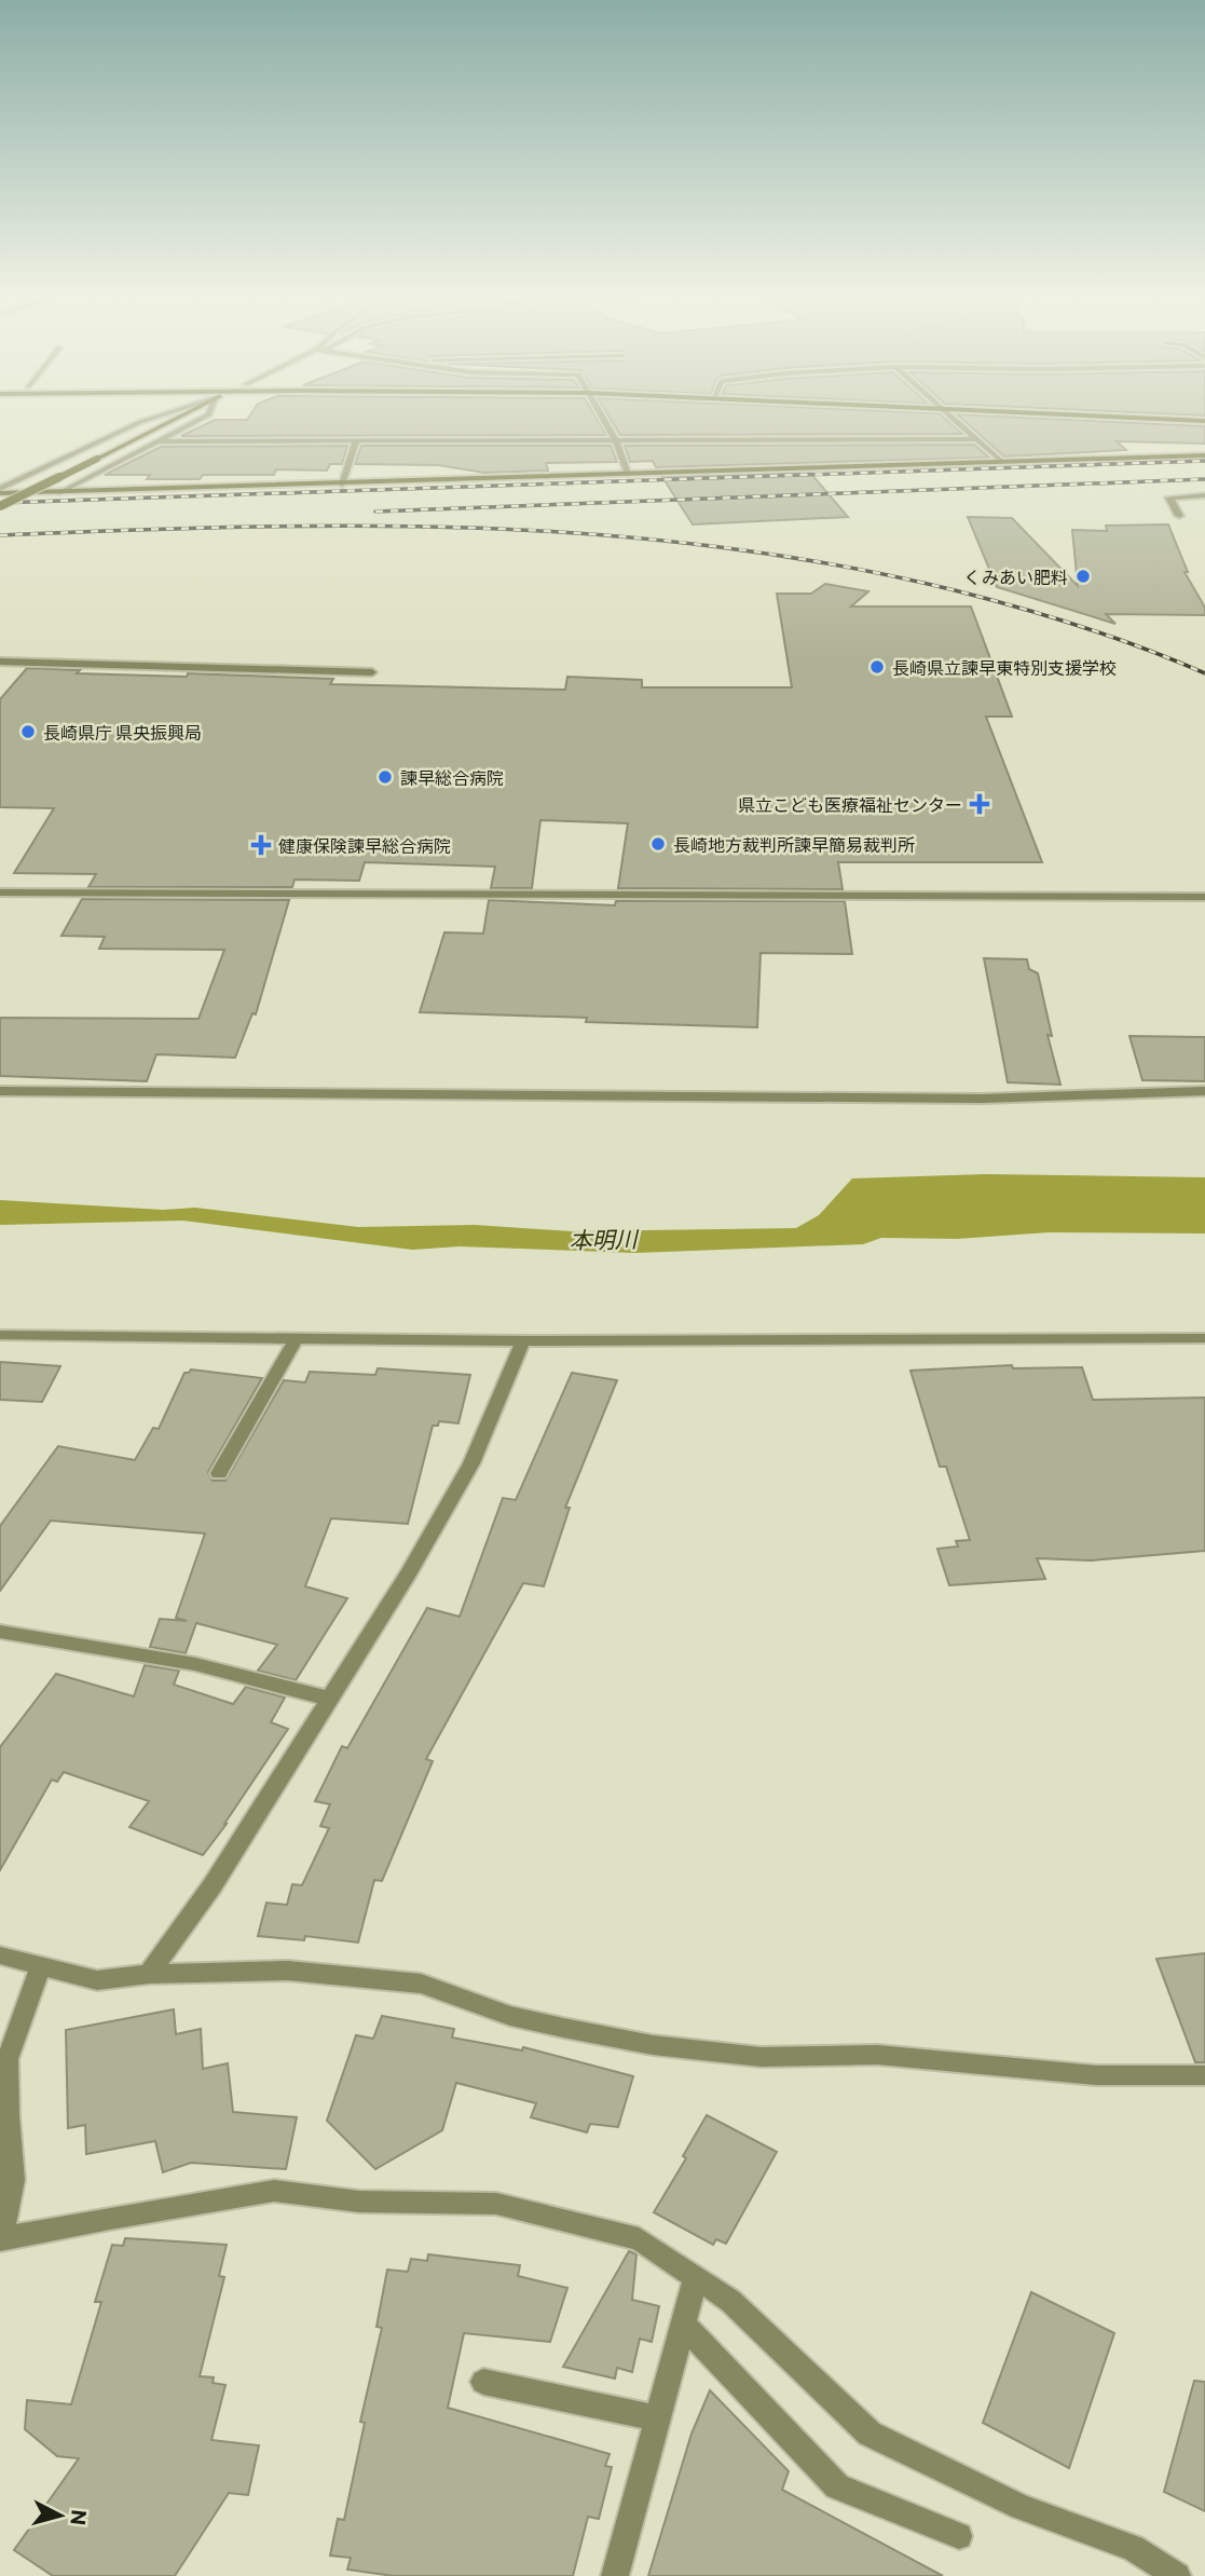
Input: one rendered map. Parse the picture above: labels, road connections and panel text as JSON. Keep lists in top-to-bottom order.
{
  "water": ["本明川"],
  "places": {
    "other": [
      "くみあい肥料",
      "長崎県立諫早東特別支援学校",
      "長崎県庁 県央振興局",
      "諫早総合病院",
      "長崎地方裁判所諫早簡易裁判所"
    ],
    "health": ["県立こども医療福祉センター", "健康保険諫早総合病院"]
  },
  "north": "right"
}
